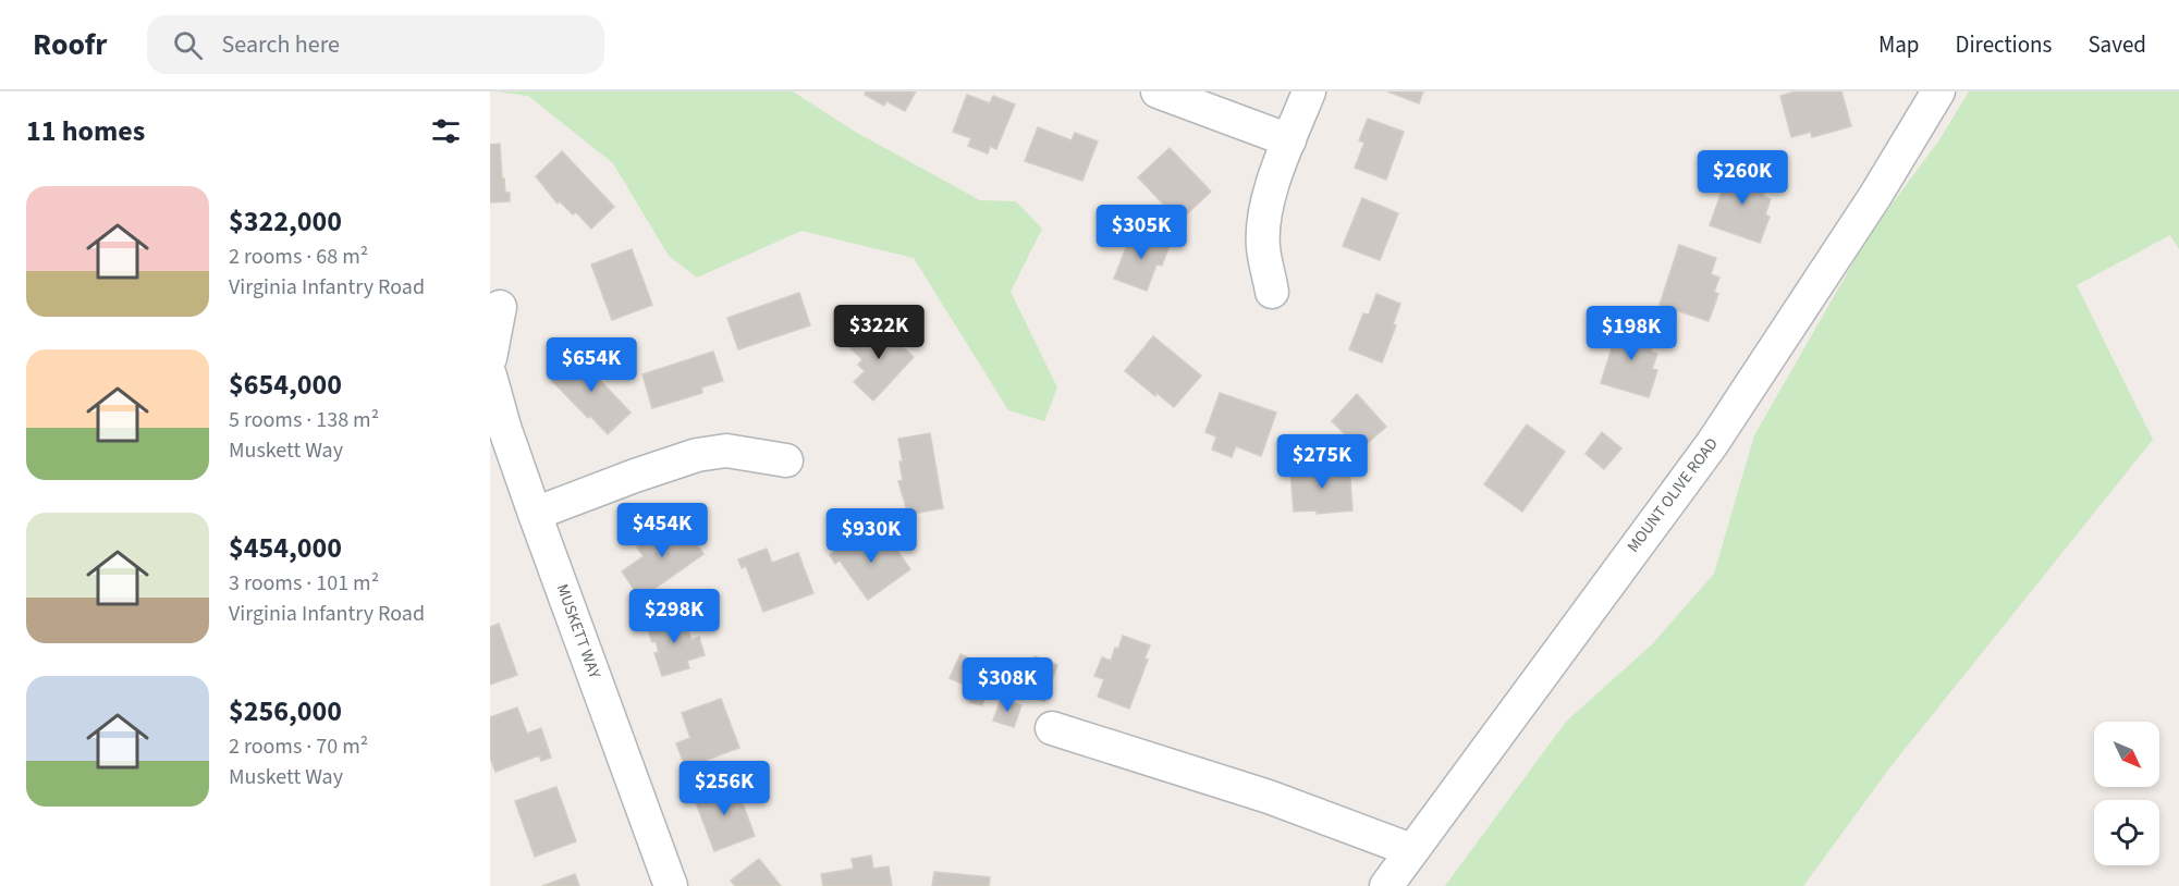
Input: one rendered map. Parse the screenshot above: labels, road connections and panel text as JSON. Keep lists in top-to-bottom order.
{
  "streets": {
    "street": ["MOUNT OLIVE ROAD", "MUSKETT WAY"]
  },
  "north": "bottom right",
  "page": {
    "header": "Roofr",
    "search": "Search here",
    "nav": ["Map", "Directions", "Saved"],
    "heading": "11 homes",
    "price": [
      "$260K",
      "$305K",
      "$322K",
      "$198K",
      "$654K",
      "$275K",
      "$454K",
      "$930K",
      "$298K",
      "$308K",
      "$256K"
    ],
    "list": [
      {
        "name": "$322,000",
        "note": "2 rooms · 68 m² · Virginia Infantry Road"
      },
      {
        "name": "$654,000",
        "note": "5 rooms · 138 m² · Muskett Way"
      },
      {
        "name": "$454,000",
        "note": "3 rooms · 101 m² · Virginia Infantry Road"
      },
      {
        "name": "$256,000",
        "note": "2 rooms · 70 m² · Muskett Way"
      }
    ]
  }
}
